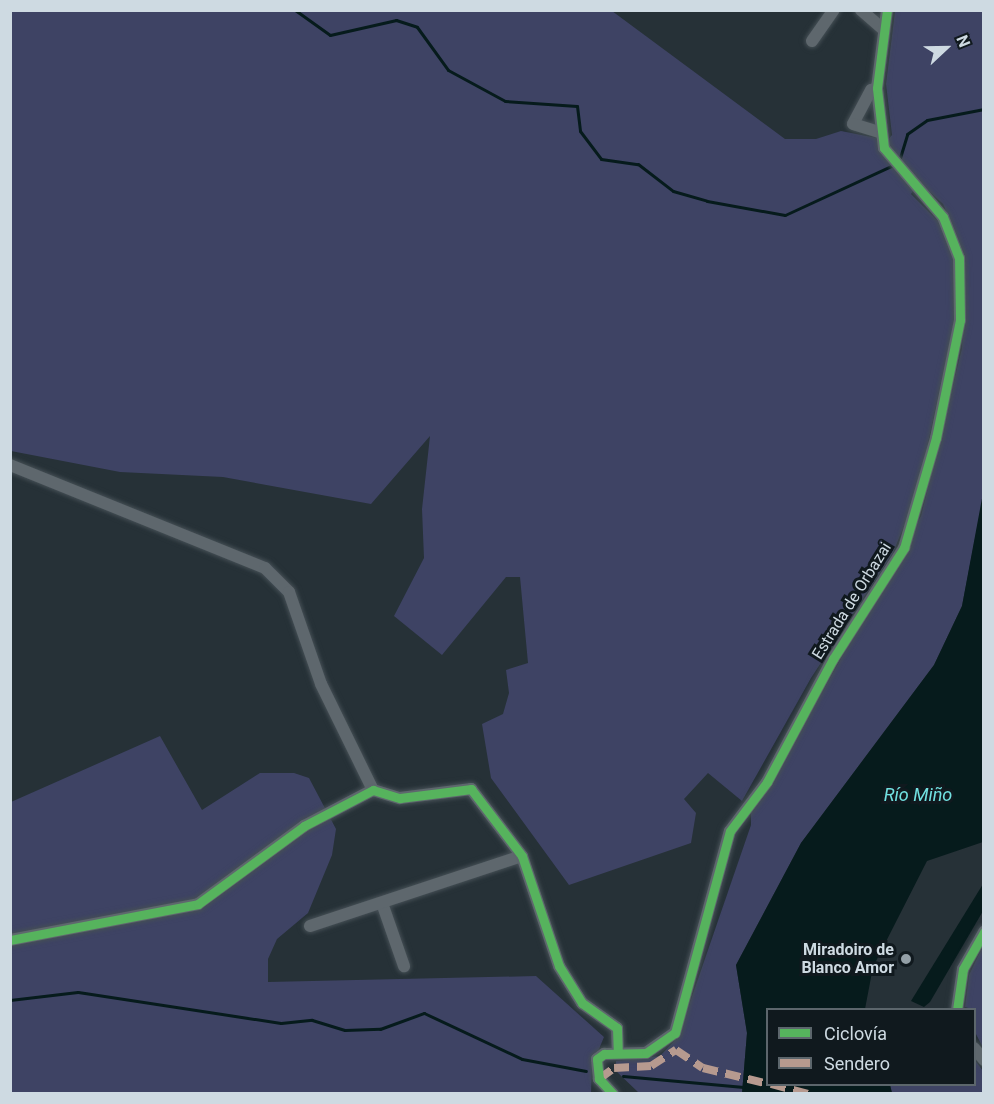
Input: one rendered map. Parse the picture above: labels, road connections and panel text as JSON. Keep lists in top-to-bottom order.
{
  "streets": {
    "street": ["Estrada de Orbazai"]
  },
  "water": ["Río Miño"],
  "places": ["Miradoiro de Blanco Amor"],
  "legend": ["Ciclovía", "Sendero"],
  "north": "right"
}
